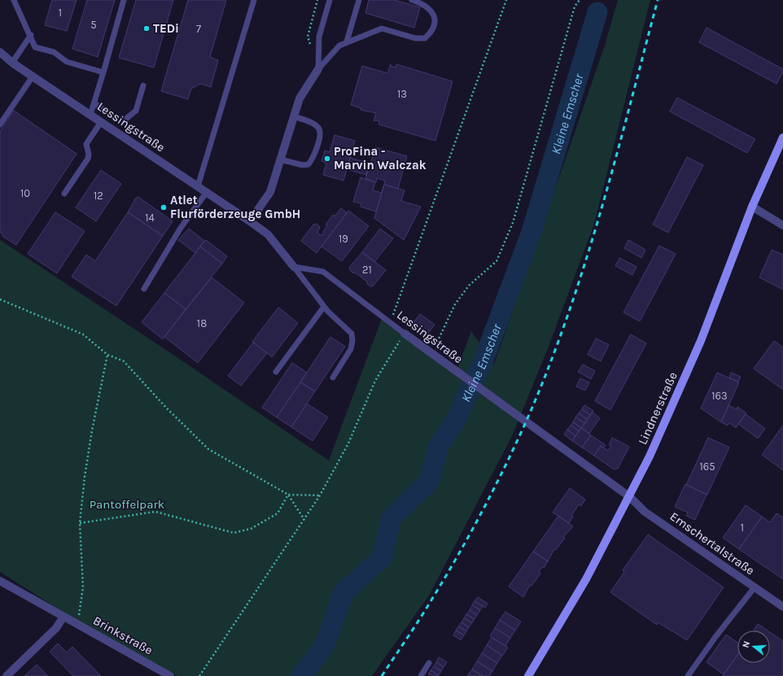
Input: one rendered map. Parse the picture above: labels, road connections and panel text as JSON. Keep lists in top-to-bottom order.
{
  "streets": {
    "street": [
      "Lessingstraße",
      "Lindnerstraße",
      "Emschertalstraße",
      "Brinkstraße"
    ]
  },
  "crossings": [
    ["Lessingstraße", "Lindnerstraße"],
    ["Lessingstraße", "Emschertalstraße"],
    ["Lindnerstraße", "Emschertalstraße"]
  ],
  "water": ["Kleine Emscher"],
  "parks": ["Pantoffelpark"],
  "places": ["TEDi", "ProFina - Marvin Walczak", "Atlet Flurförderzeuge GmbH"],
  "house_numbers": [
    "1",
    "5",
    "7",
    "13",
    "10",
    "12",
    "14",
    "19",
    "21",
    "18",
    "163",
    "165",
    "1"
  ],
  "north": "left"
}
